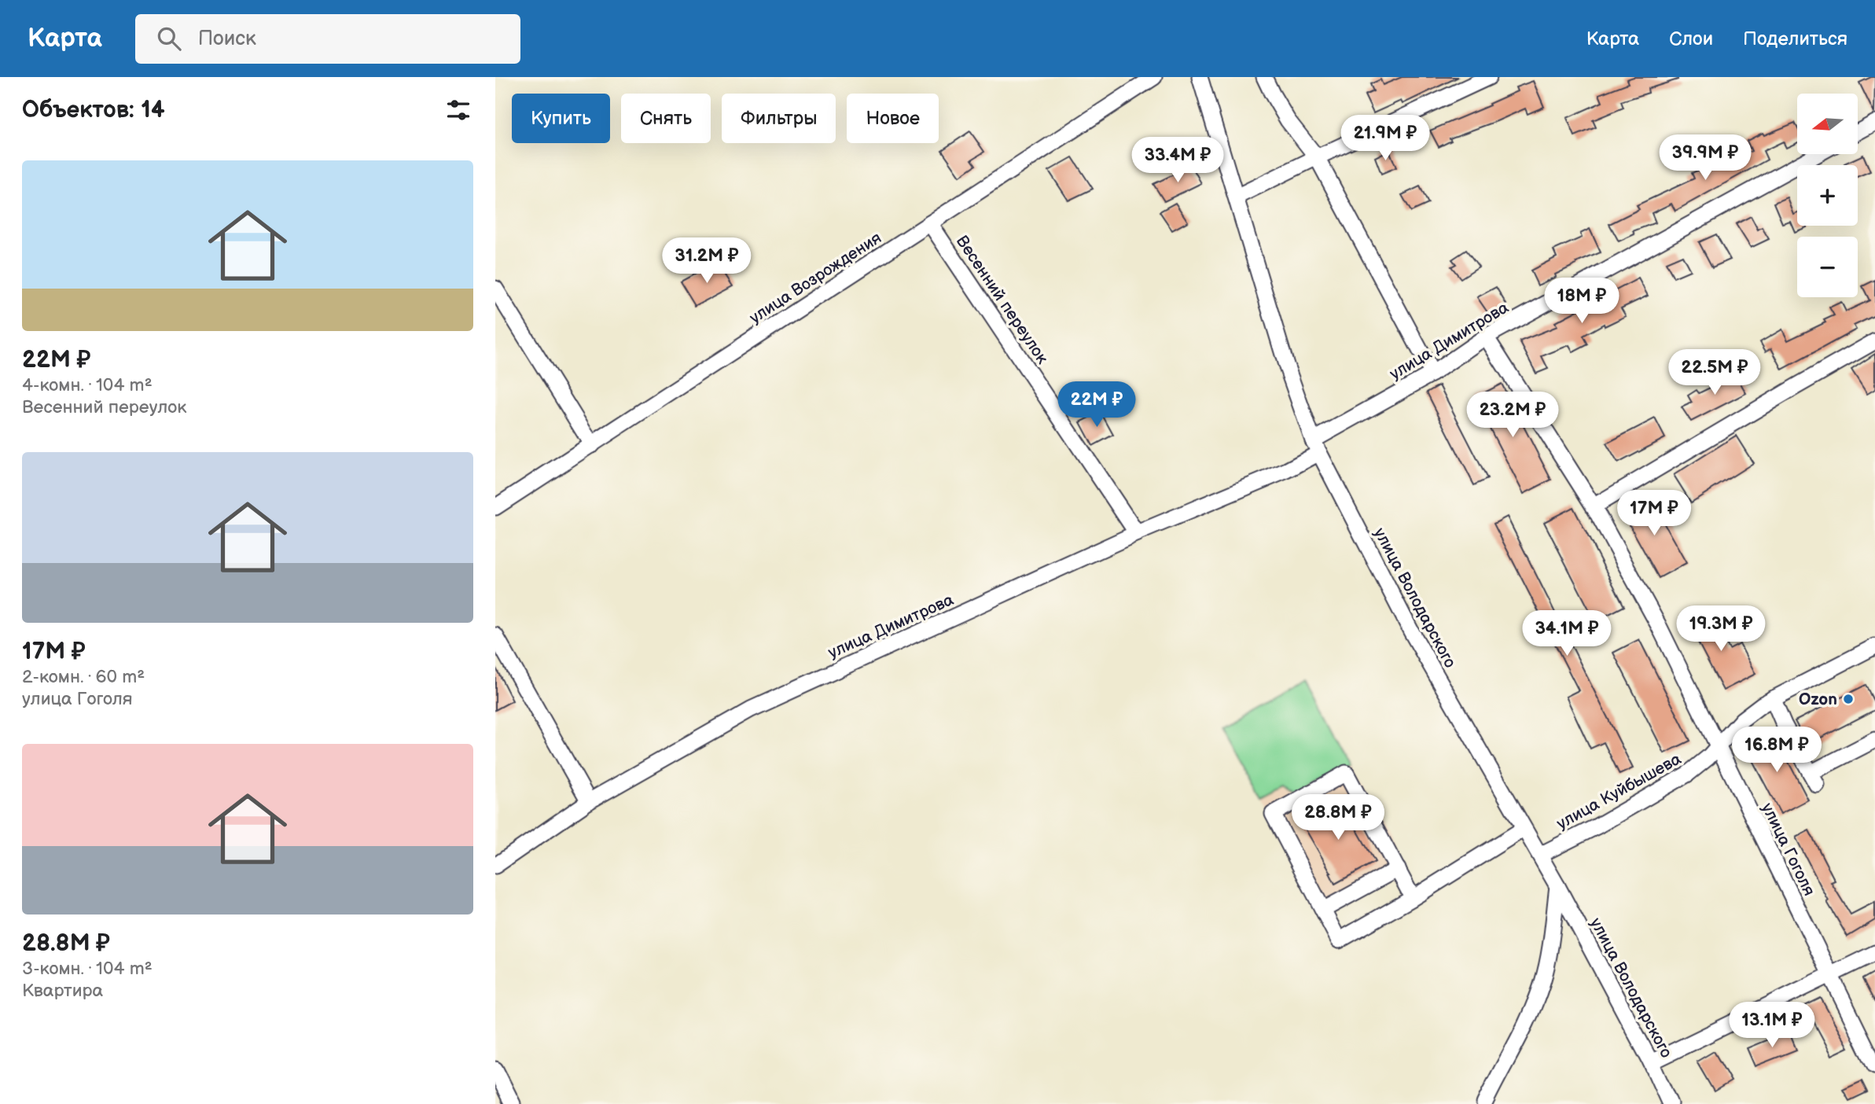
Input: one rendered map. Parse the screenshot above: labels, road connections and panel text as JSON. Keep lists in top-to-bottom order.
{
  "streets": {
    "street": [
      "улица Возрождения",
      "Весенний переулок",
      "улица Димитрова",
      "улица Володарского",
      "улица Куйбышева",
      "улица Гоголя"
    ]
  },
  "crossings": [
    ["улица Возрождения", "Весенний переулок"],
    ["Весенний переулок", "улица Димитрова"],
    ["улица Димитрова", "улица Володарского"],
    ["улица Димитрова", "улица Гоголя"],
    ["улица Володарского", "улица Куйбышева"],
    ["улица Куйбышева", "улица Гоголя"]
  ],
  "places": ["Ozon"],
  "north": "left",
  "page": {
    "header": "Карта",
    "search": "Поиск",
    "nav": ["Карта", "Слои", "Поделиться"],
    "heading": "Объектов: 14",
    "map_buttons": ["+", "−"],
    "chip": [
      "Купить",
      "Снять",
      "Фильтры",
      "Новое"
    ],
    "price": [
      "21.9M ₽",
      "39.9M ₽",
      "33.4M ₽",
      "31.2M ₽",
      "18M ₽",
      "22.5M ₽",
      "22M ₽",
      "23.2M ₽",
      "17M ₽",
      "19.3M ₽",
      "34.1M ₽",
      "16.8M ₽",
      "28.8M ₽",
      "13.1M ₽"
    ],
    "list": [
      {
        "name": "22M ₽",
        "note": "4-комн. · 104 m² · Весенний переулок"
      },
      {
        "name": "17M ₽",
        "note": "2-комн. · 60 m² · улица Гоголя"
      },
      {
        "name": "28.8M ₽",
        "note": "3-комн. · 104 m² · Квартира"
      }
    ]
  }
}
